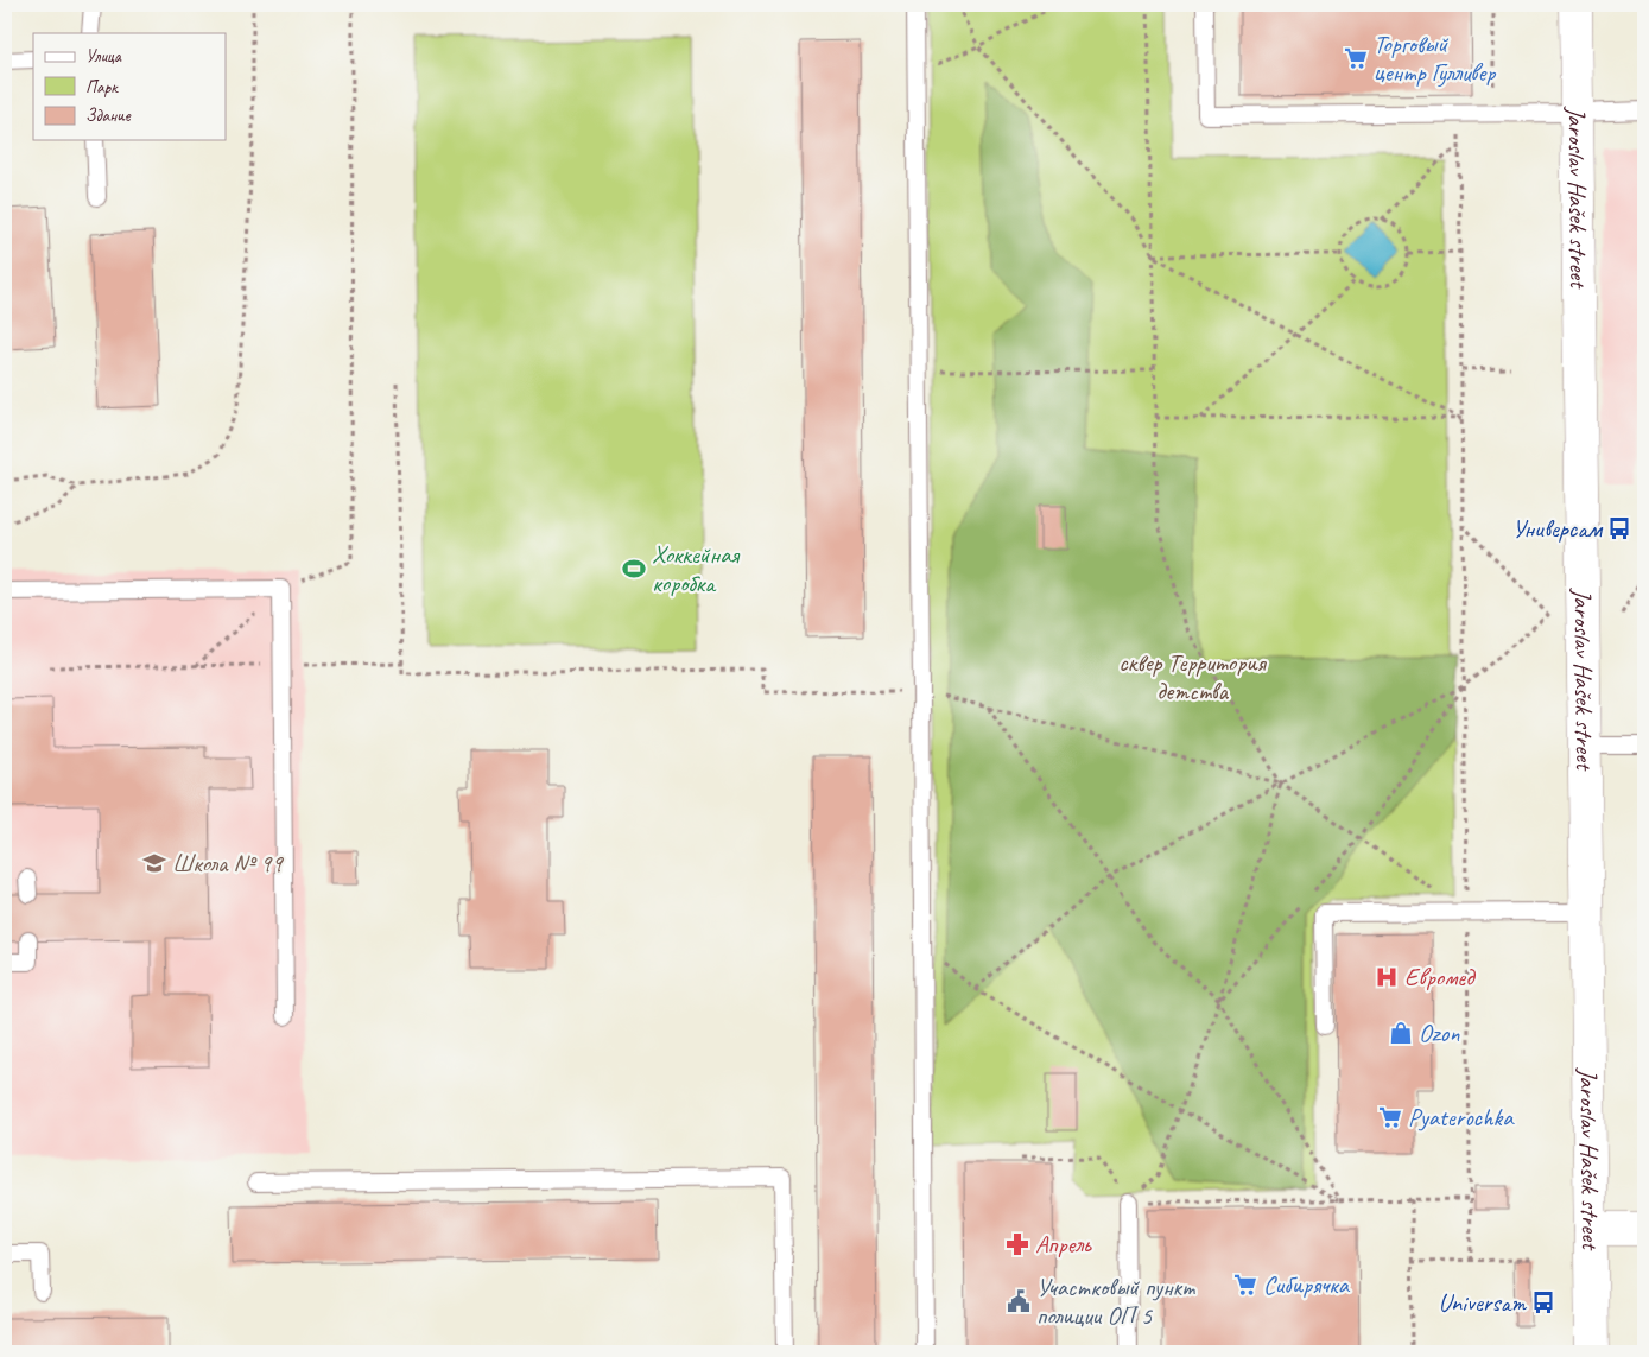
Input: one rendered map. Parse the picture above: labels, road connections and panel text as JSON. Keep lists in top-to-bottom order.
{
  "streets": {
    "main road": ["Jaroslav Hašek street"]
  },
  "parks": ["сквер Территория детства"],
  "places": {
    "supermarket": ["Торговый центр Гулливер", "Pyaterochka", "Сибирячка"],
    "bus stop": ["Универсам", "Universam"],
    "sports": ["Хоккейная коробка"],
    "school or university": ["Школа № 99"],
    "hospital": ["Евромед"],
    "shop": ["Ozon"],
    "pharmacy": ["Апрель"],
    "public building": ["Участковый пункт полиции ОП 5"]
  },
  "legend": ["Улица", "Парк", "Здание"]
}
